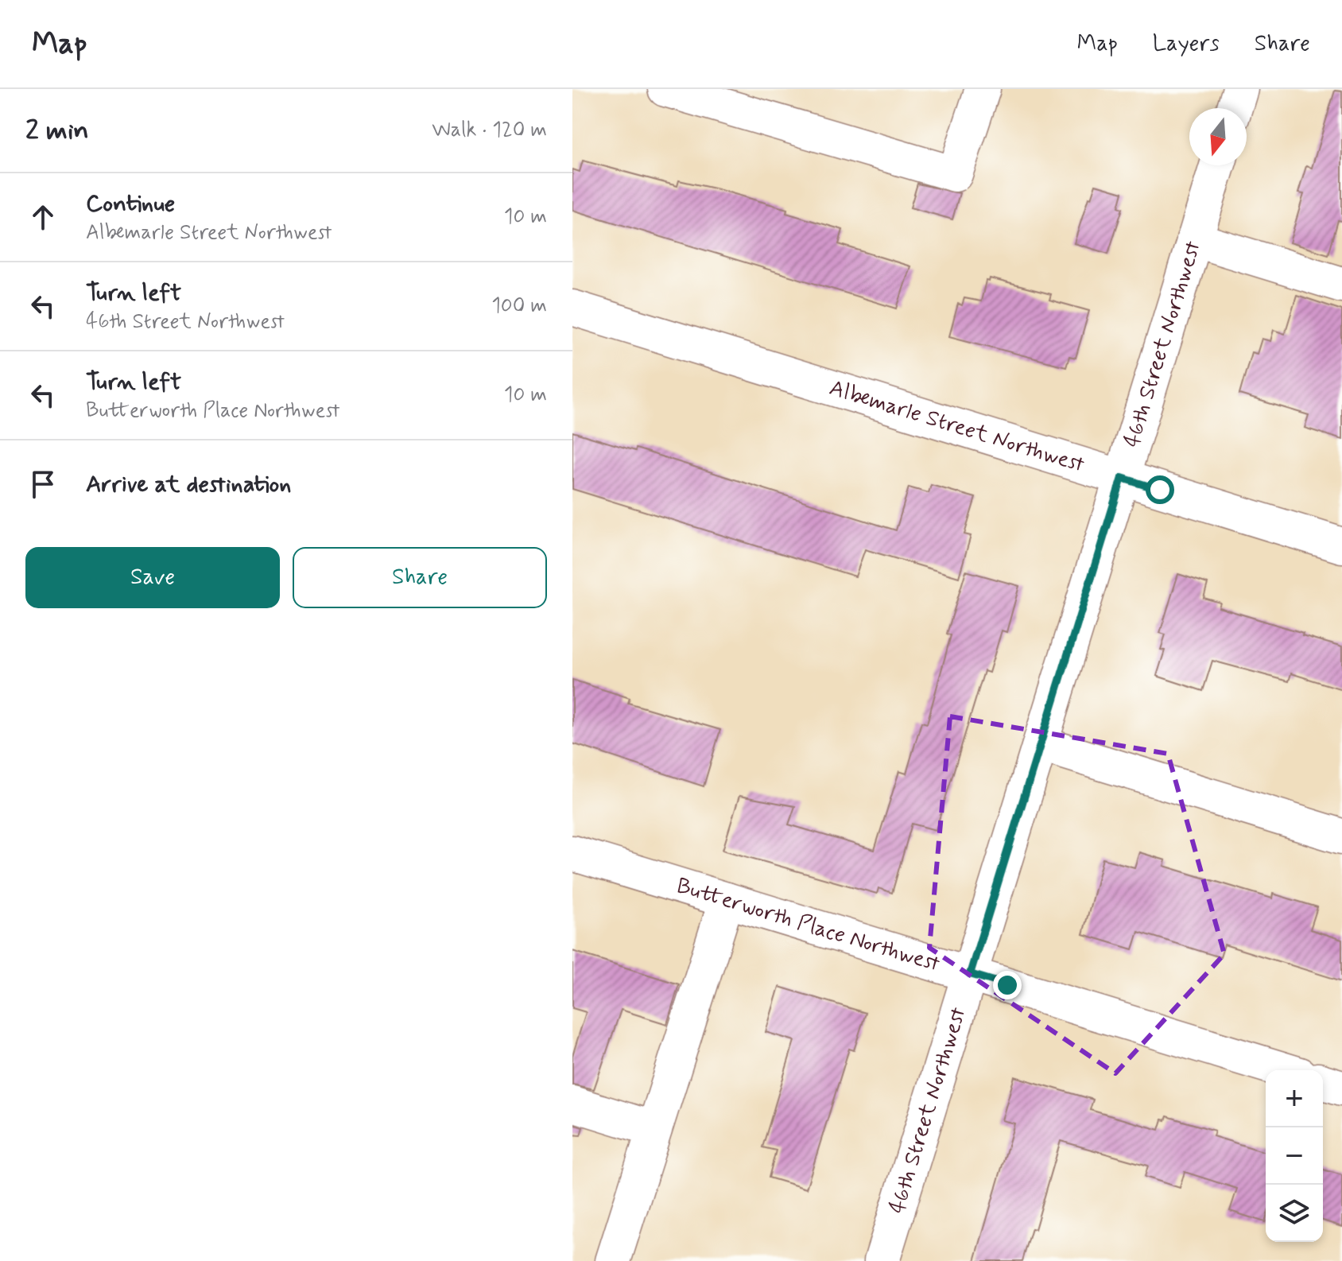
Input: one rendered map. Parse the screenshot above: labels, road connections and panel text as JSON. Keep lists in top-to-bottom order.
{
  "streets": {
    "street": ["46th Street Northwest", "Albemarle Street Northwest", "Butterworth Place Northwest"]
  },
  "crossings": [
    ["46th Street Northwest", "Albemarle Street Northwest"],
    ["46th Street Northwest", "Butterworth Place Northwest"]
  ],
  "north": "bottom",
  "page": {
    "header": "Map",
    "nav": ["Map", "Layers", "Share"],
    "heading": ["2 min", "Walk · 120 m"],
    "list": [
      ["Continue", "Albemarle Street Northwest", "10 m"],
      ["Turn left", "46th Street Northwest", "100 m"],
      ["Turn left", "Butterworth Place Northwest", "10 m"],
      "Arrive at destination"
    ],
    "buttons": ["Save", "Share"],
    "map_buttons": ["+", "−"]
  }
}
